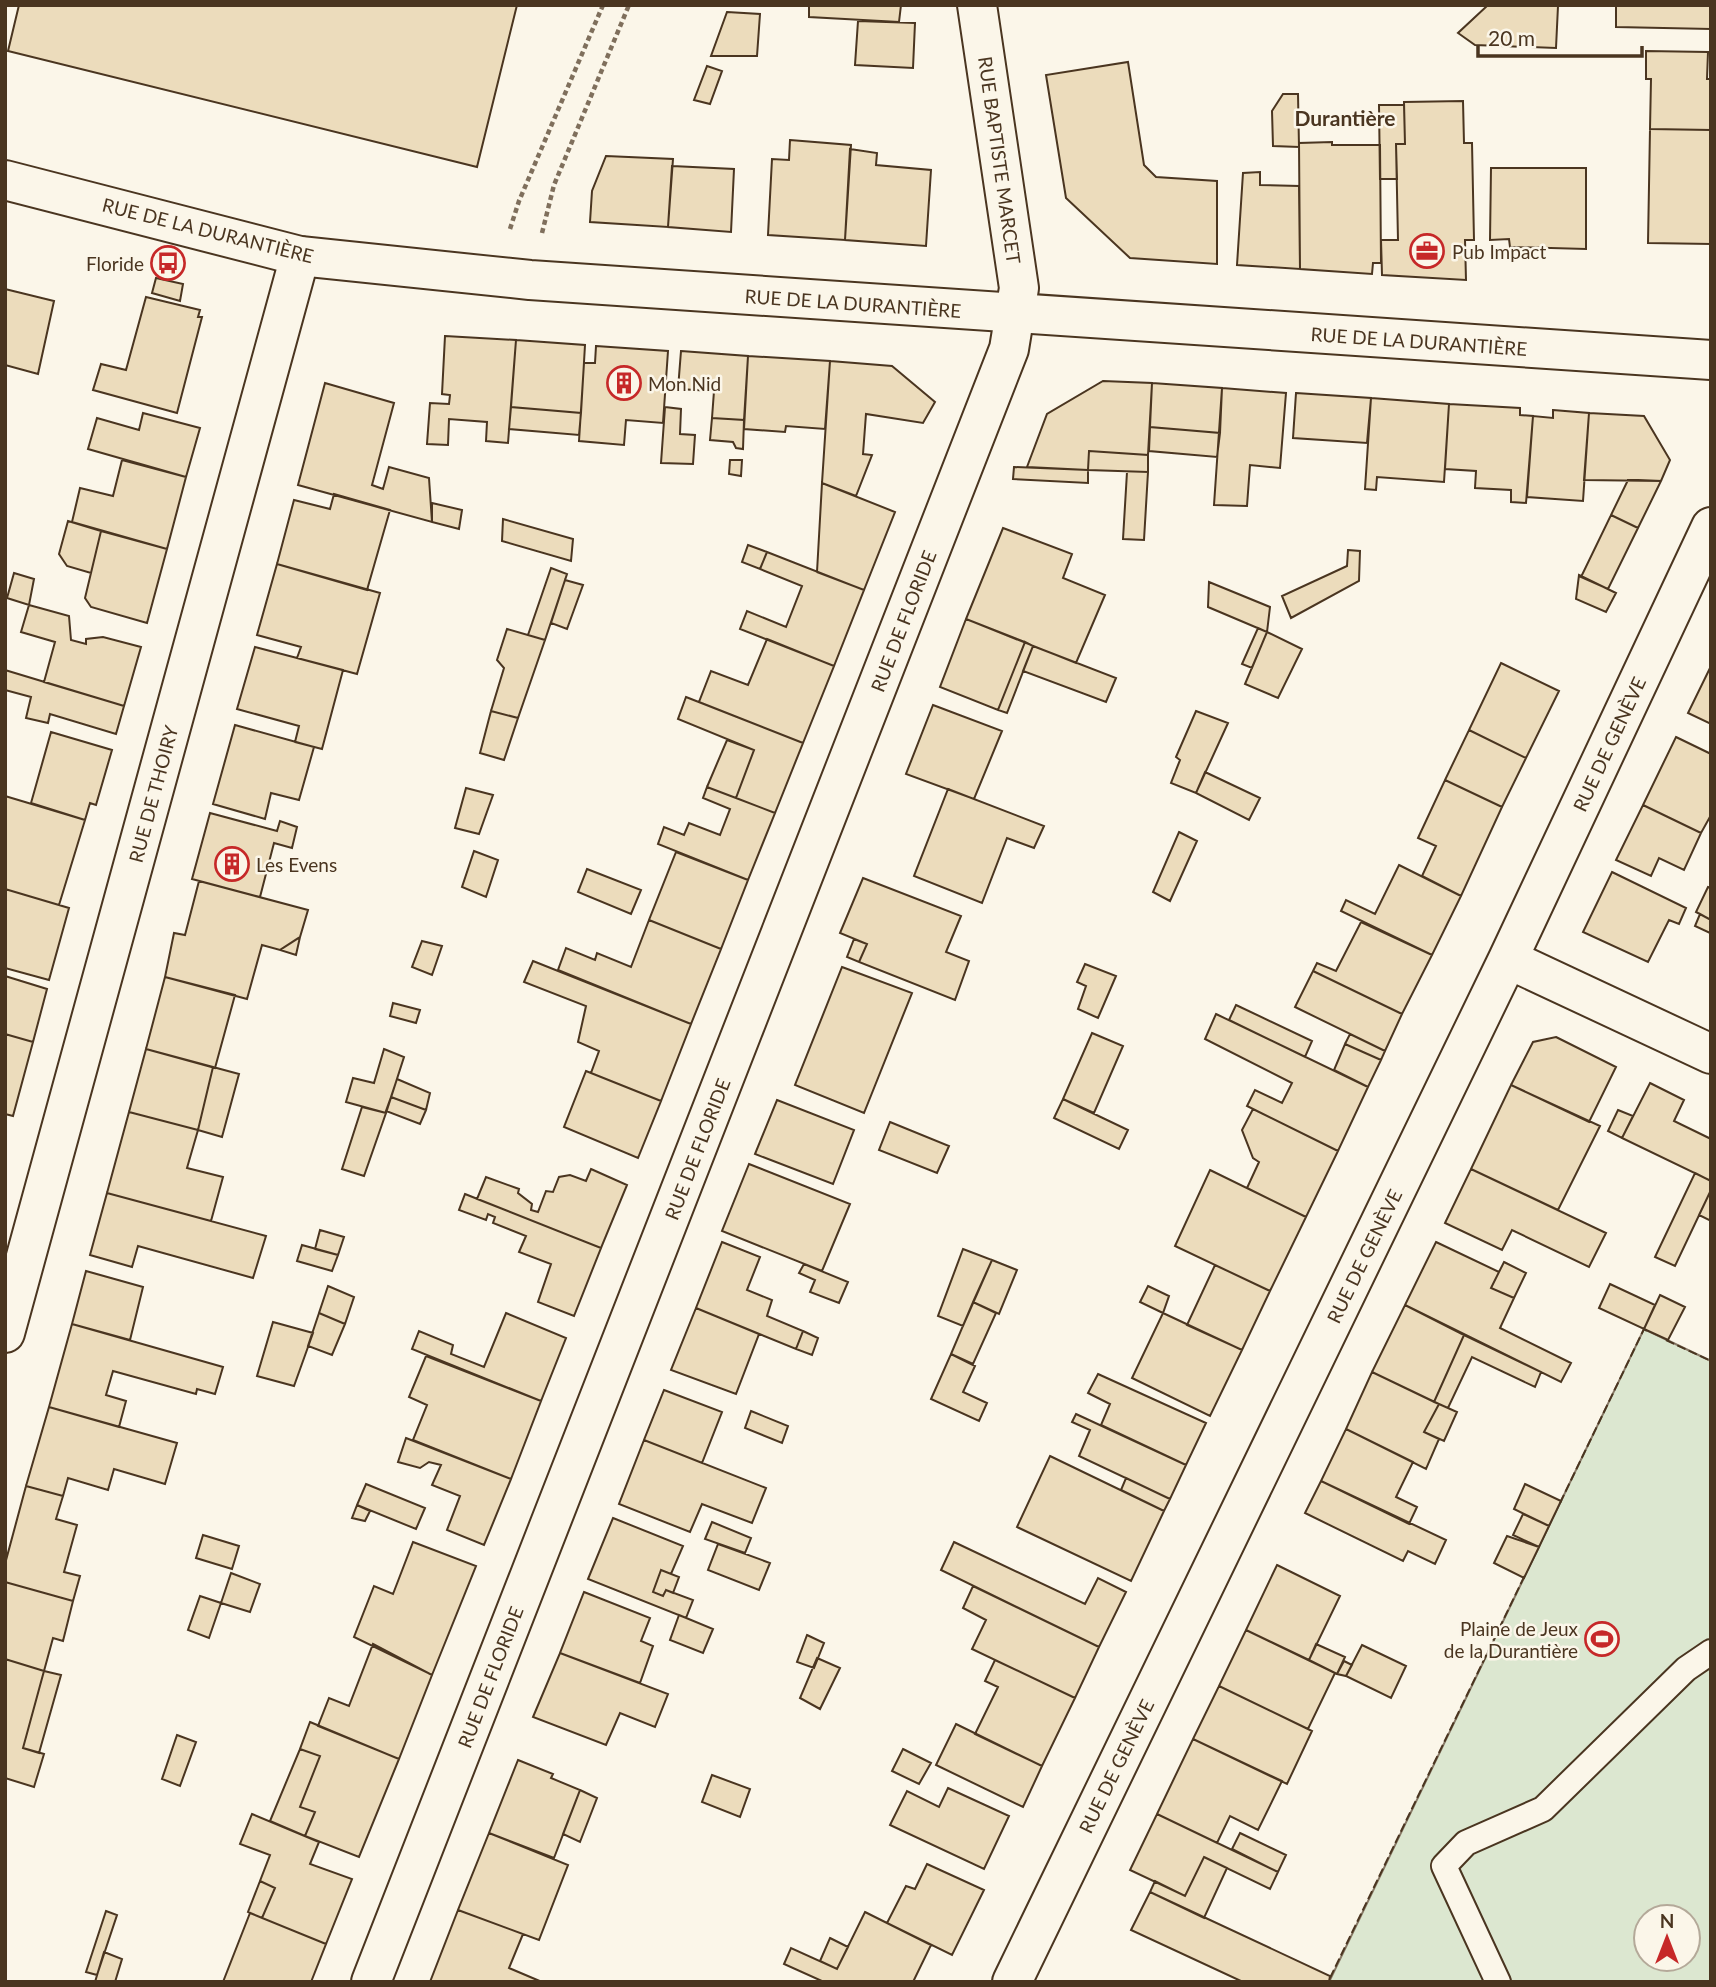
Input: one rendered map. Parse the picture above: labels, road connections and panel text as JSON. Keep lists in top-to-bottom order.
{
  "streets": {
    "street": [
      "RUE BAPTISTE MARCET",
      "RUE DE LA DURANTIÈRE",
      "RUE DE FLORIDE",
      "RUE DE GENÈVE",
      "RUE DE THOIRY"
    ]
  },
  "crossings": [
    ["RUE BAPTISTE MARCET", "RUE DE LA DURANTIÈRE"],
    ["RUE BAPTISTE MARCET", "RUE DE FLORIDE"],
    ["RUE DE LA DURANTIÈRE", "RUE DE FLORIDE"],
    ["RUE DE LA DURANTIÈRE", "RUE DE THOIRY"]
  ],
  "districts": ["Durantière"],
  "places": {
    "office": ["Pub Impact"],
    "bus stop": ["Floride"],
    "building": ["Mon Nid", "Les Evens"],
    "sports": ["Plaine de Jeux de la Durantière"]
  },
  "scale_bar": "20 m",
  "north": "top"
}
